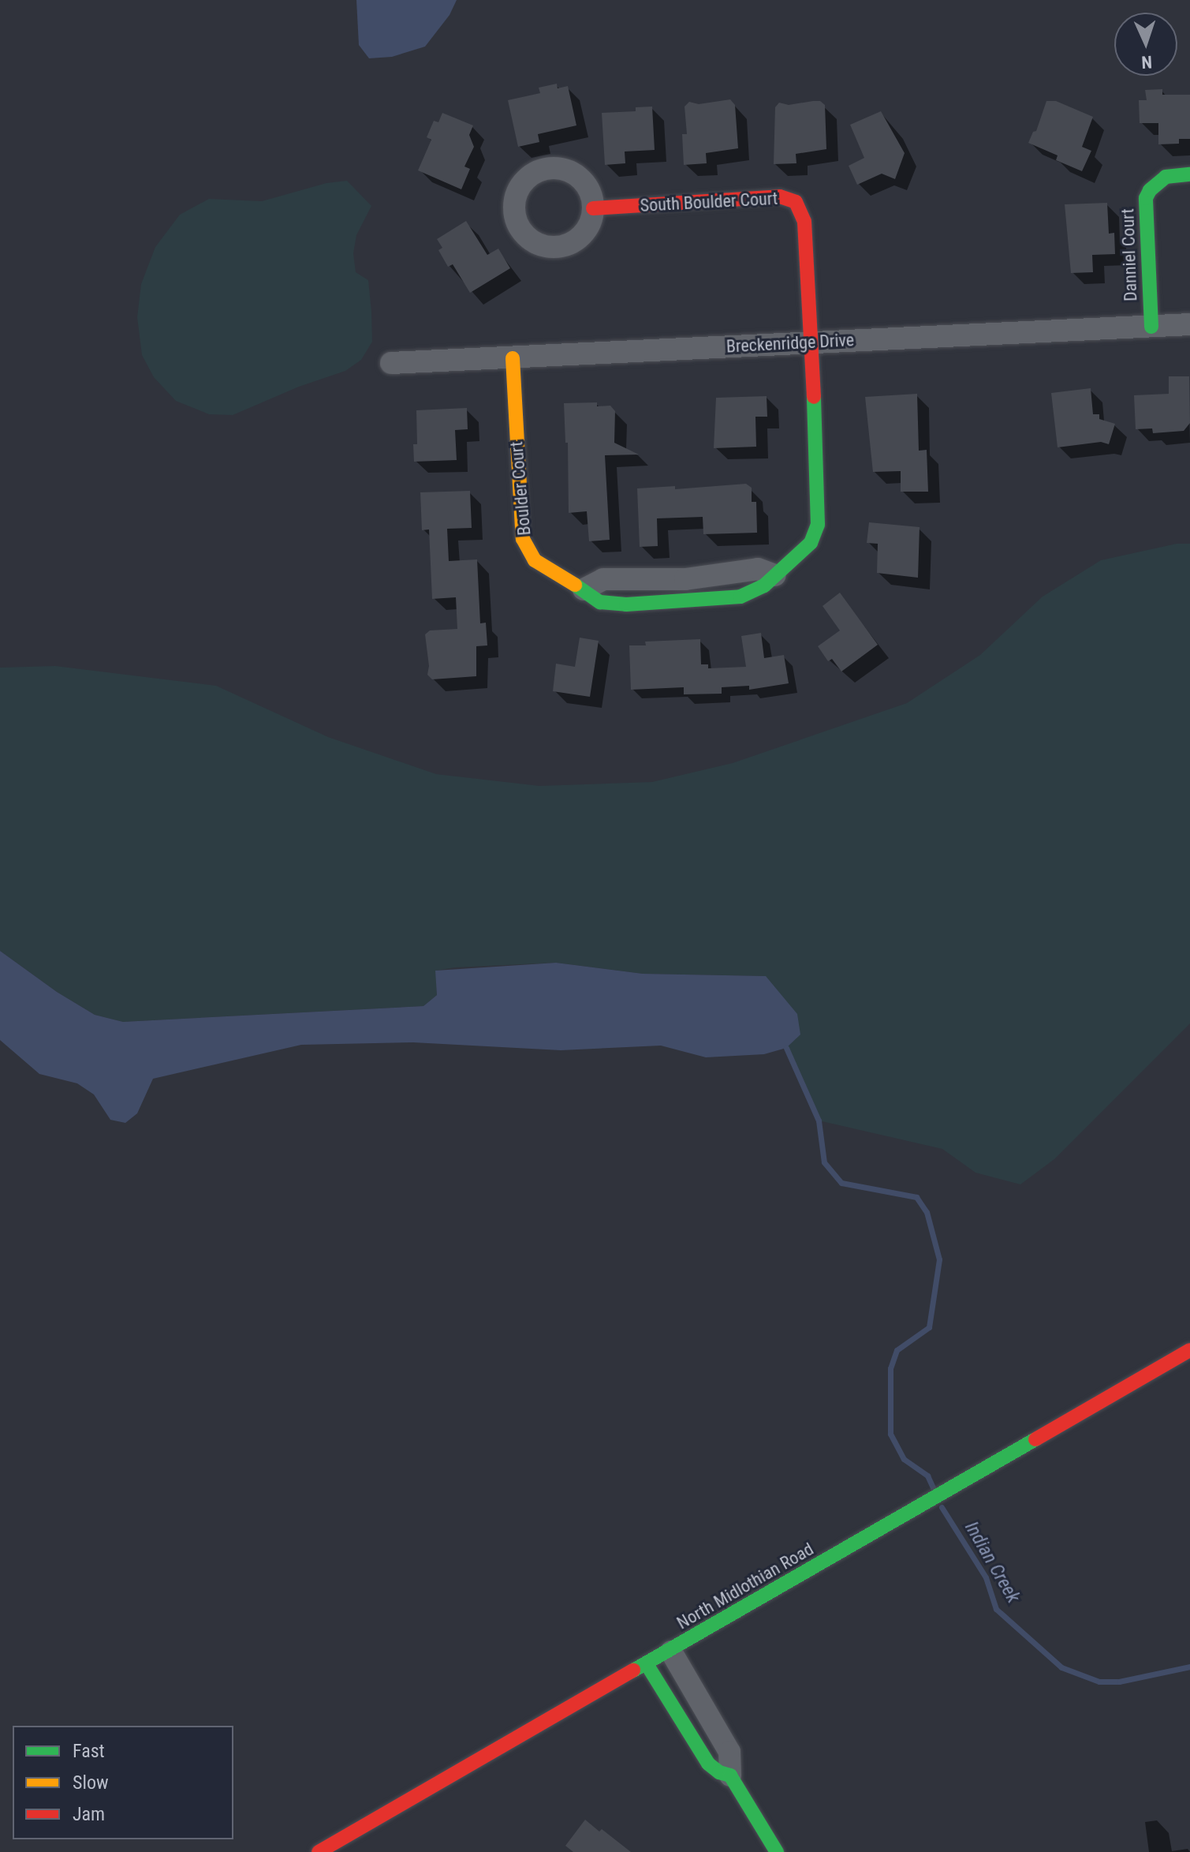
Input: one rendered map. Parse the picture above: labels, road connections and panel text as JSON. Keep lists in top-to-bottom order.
{
  "streets": {
    "street": [
      "South Boulder Court",
      "Danniel Court",
      "Breckenridge Drive",
      "Boulder Court",
      "North Midlothian Road"
    ]
  },
  "crossings": [
    ["South Boulder Court", "Breckenridge Drive"],
    ["South Boulder Court", "Boulder Court"],
    ["Danniel Court", "Breckenridge Drive"],
    ["Breckenridge Drive", "Boulder Court"]
  ],
  "water": ["Indian Creek"],
  "legend": ["Fast", "Slow", "Jam"],
  "north": "bottom"
}
